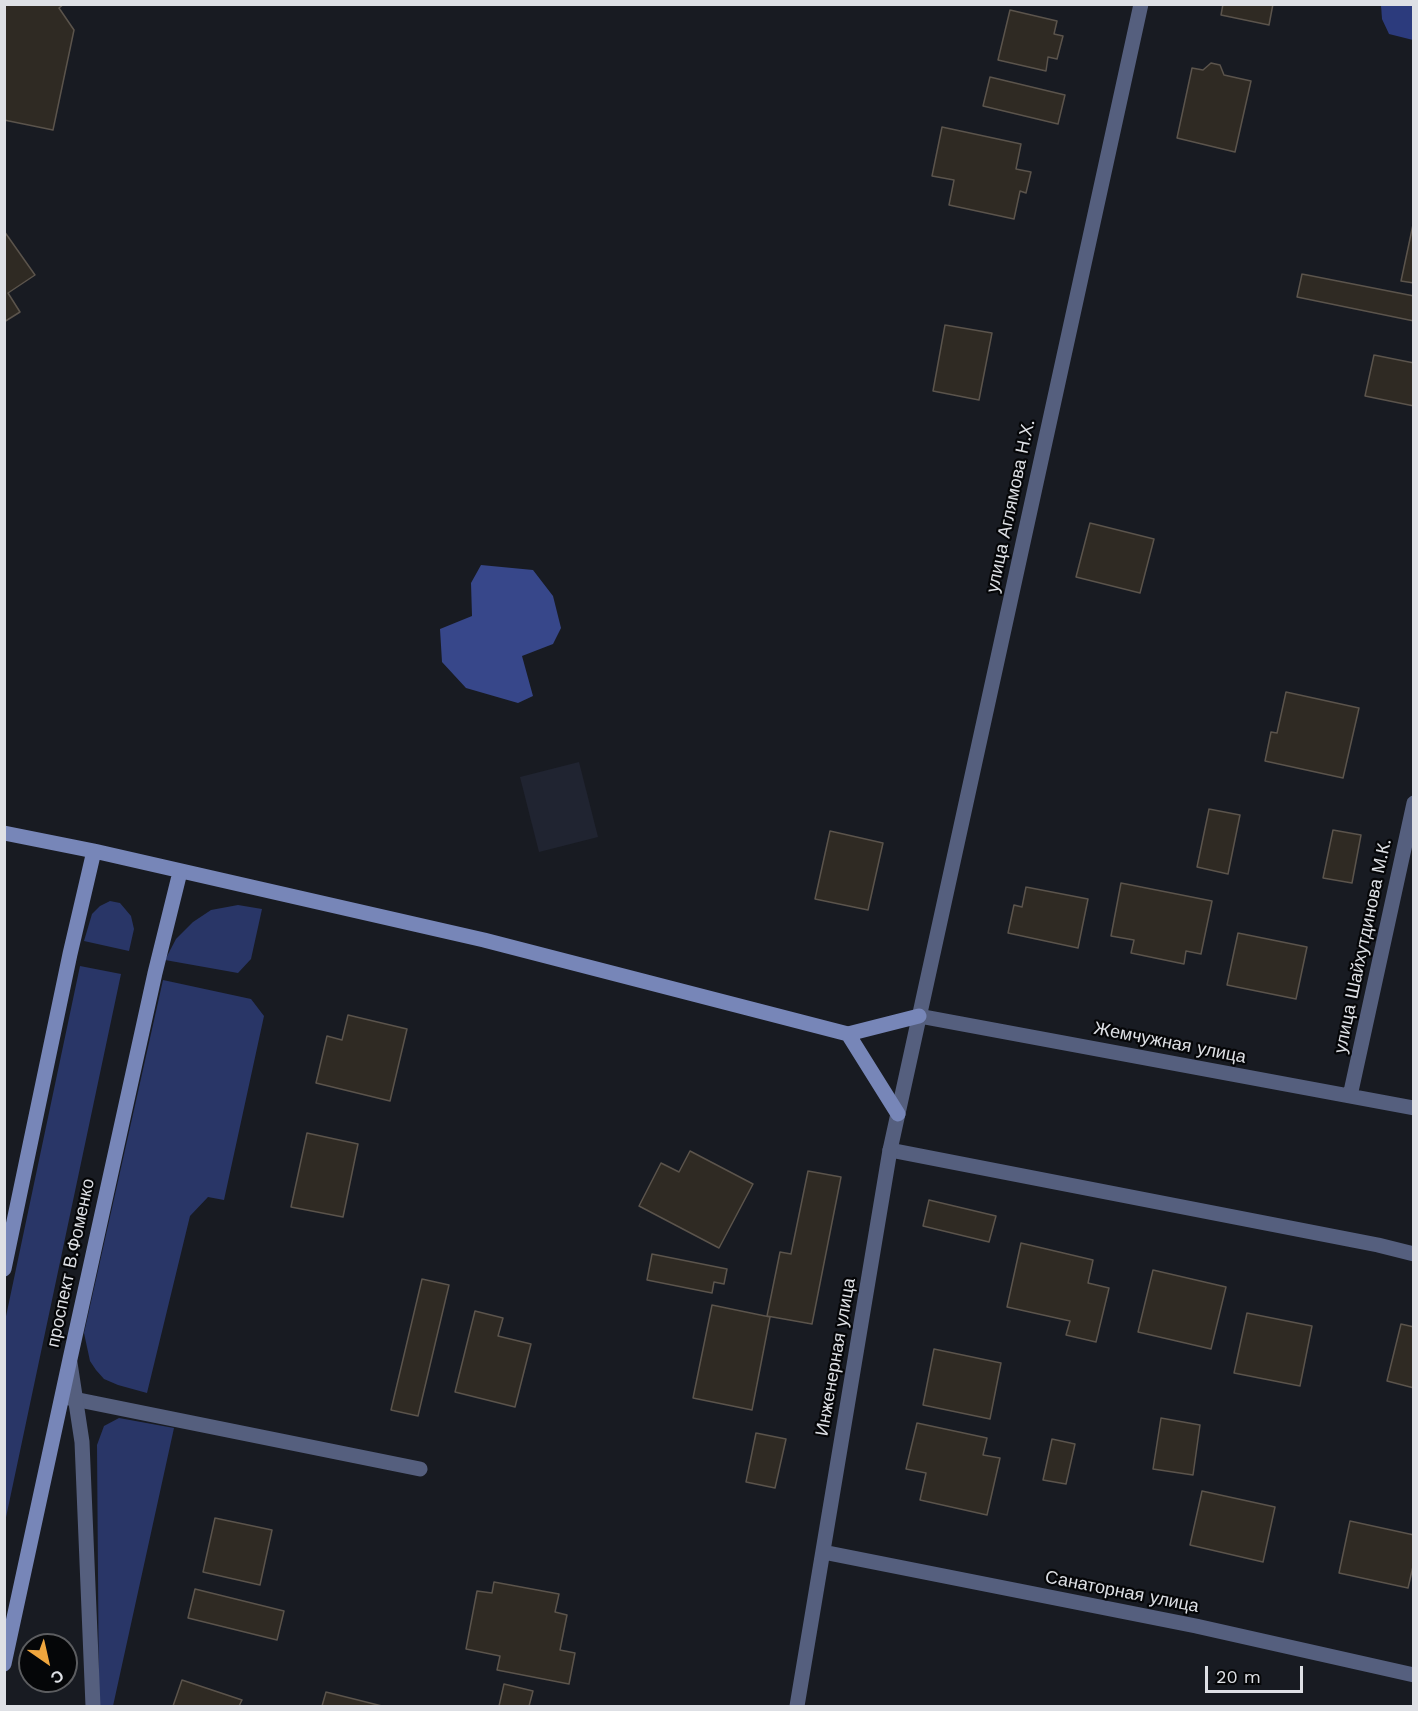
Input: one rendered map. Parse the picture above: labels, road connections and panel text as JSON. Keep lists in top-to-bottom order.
{
  "streets": {
    "main road": ["проспект В.Фоменко"],
    "street": [
      "улица Аглямова Н.Х.",
      "улица Шайхутдинова М.К.",
      "Жемчужная улица",
      "Инженерная улица",
      "Санаторная улица"
    ]
  },
  "crossings": [
    ["улица Аглямова Н.Х.", "Жемчужная улица"],
    ["улица Аглямова Н.Х.", "Инженерная улица"],
    ["улица Шайхутдинова М.К.", "Жемчужная улица"],
    ["Жемчужная улица", "Инженерная улица"],
    ["Инженерная улица", "Санаторная улица"]
  ],
  "scale_bar": "20 m",
  "north": "bottom right"
}
